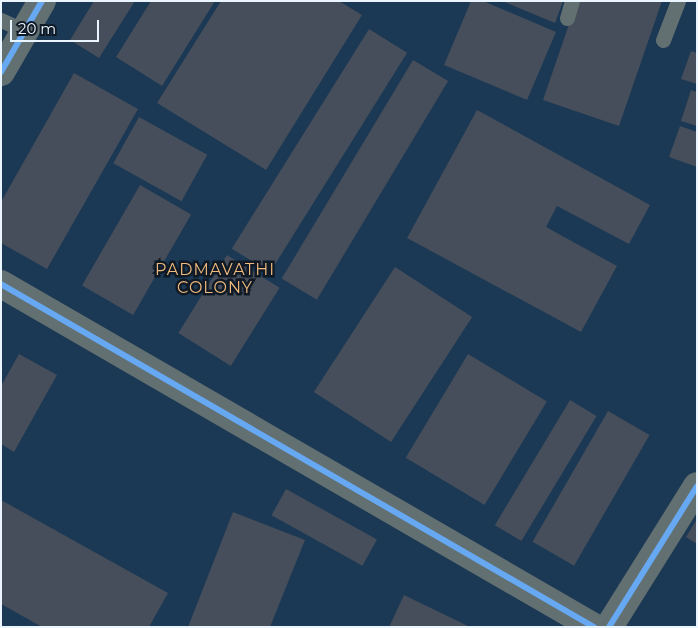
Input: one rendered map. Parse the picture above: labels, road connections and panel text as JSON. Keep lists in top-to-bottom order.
{
  "districts": ["PADMAVATHI COLONY"],
  "scale_bar": "20 m"
}
